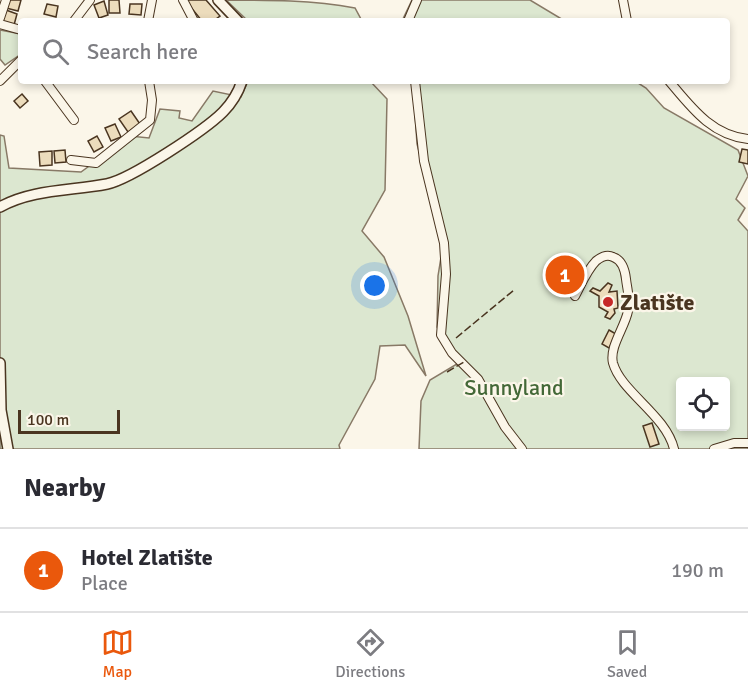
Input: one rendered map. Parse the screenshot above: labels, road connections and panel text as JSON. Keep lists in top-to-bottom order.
{
  "parks": ["Sunnyland"],
  "places": ["Zlatište"],
  "scale_bar": "100 m",
  "page": {
    "search": "Search here",
    "pins": "1",
    "scale": "100 m",
    "heading": "Nearby",
    "list": [
      {
        "mark": "1",
        "name": "Hotel Zlatište",
        "note": "Place",
        "value": "190 m"
      }
    ],
    "nav": ["Map", "Directions", "Saved"]
  }
}
